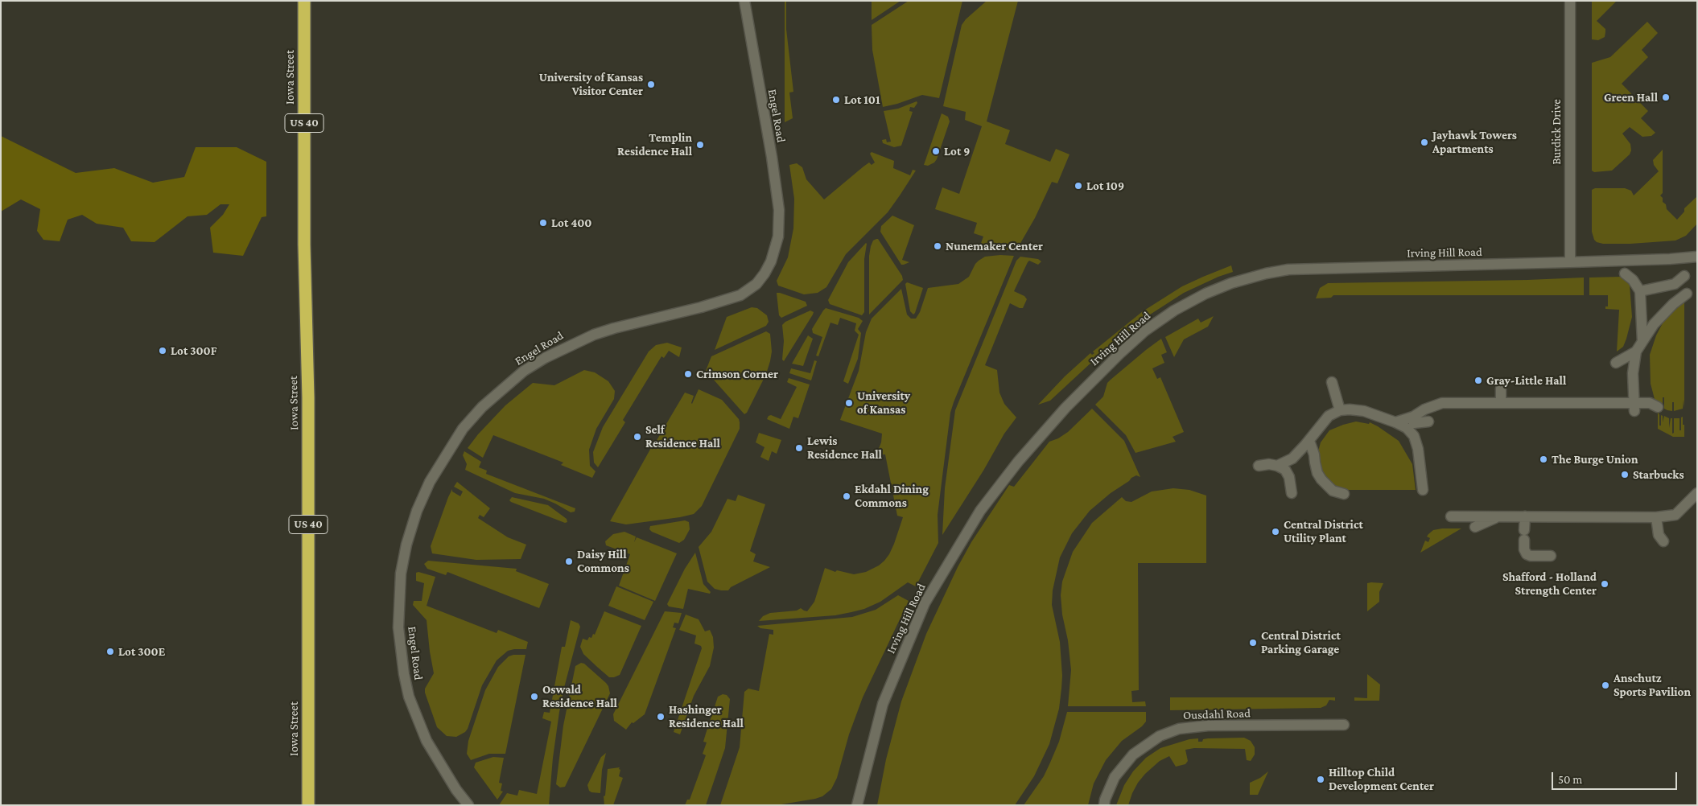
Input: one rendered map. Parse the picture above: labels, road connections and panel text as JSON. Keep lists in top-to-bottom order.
{
  "streets": {
    "highway": ["Iowa Street", "US 40"],
    "street": [
      "Engel Road",
      "Burdick Drive",
      "Irving Hill Road",
      "Ousdahl Road"
    ]
  },
  "crossings": [
    ["Burdick Drive", "Irving Hill Road"]
  ],
  "places": [
    "University of Kansas Visitor Center",
    "Green Hall",
    "Lot 101",
    "Jayhawk Towers Apartments",
    "Templin Residence Hall",
    "Lot 9",
    "Lot 109",
    "Lot 400",
    "Nunemaker Center",
    "Lot 300F",
    "Crimson Corner",
    "Gray-Little Hall",
    "University of Kansas",
    "Self Residence Hall",
    "Lewis Residence Hall",
    "The Burge Union",
    "Starbucks",
    "Ekdahl Dining Commons",
    "Central District Utility Plant",
    "Daisy Hill Commons",
    "Shafford - Holland Strength Center",
    "Central District Parking Garage",
    "Lot 300E",
    "Anschutz Sports Pavilion",
    "Oswald Residence Hall",
    "Hashinger Residence Hall",
    "Hilltop Child Development Center"
  ],
  "scale_bar": "50 m"
}
